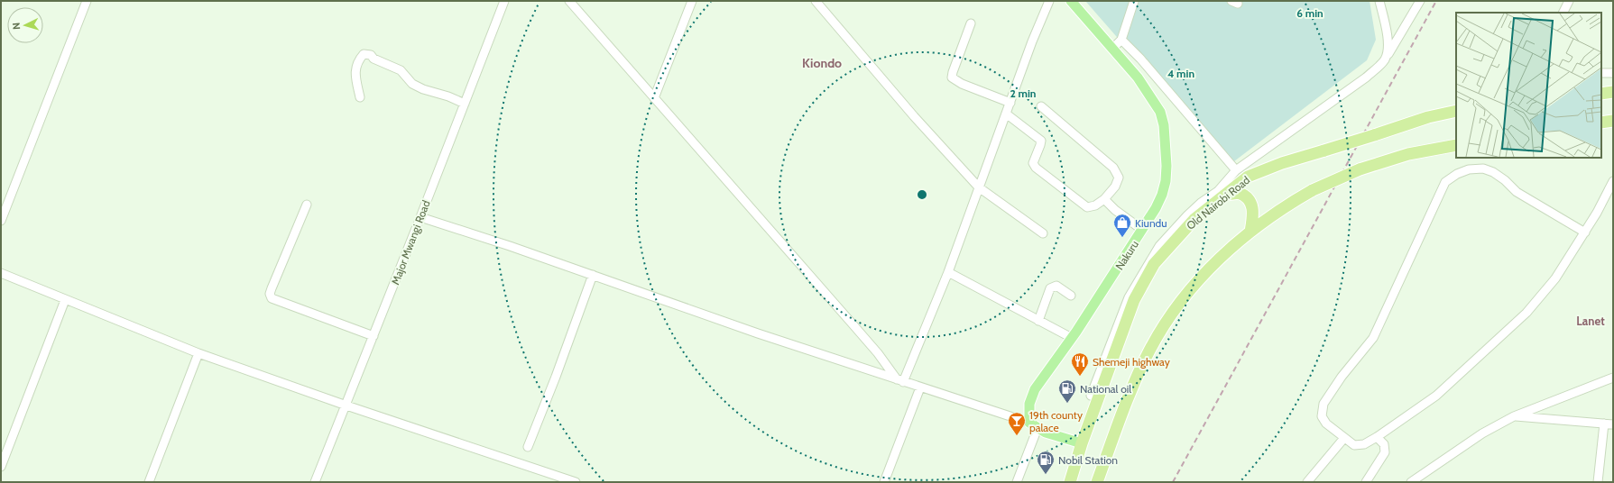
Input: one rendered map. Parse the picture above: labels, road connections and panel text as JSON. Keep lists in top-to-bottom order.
{
  "streets": {
    "highway": ["Old Nairobi Road"],
    "main road": ["Nakuru"],
    "street": ["Major Mwangi Road"]
  },
  "districts": ["Kiondo", "Lanet"],
  "places": {
    "shop": ["Kiundu"],
    "restaurant": ["Shemeji highway"],
    "fuel station": ["National oil", "Nobil Station"],
    "bar": ["19th county palace"]
  },
  "north": "left",
  "rings": ["6 min", "4 min", "2 min"]
}
